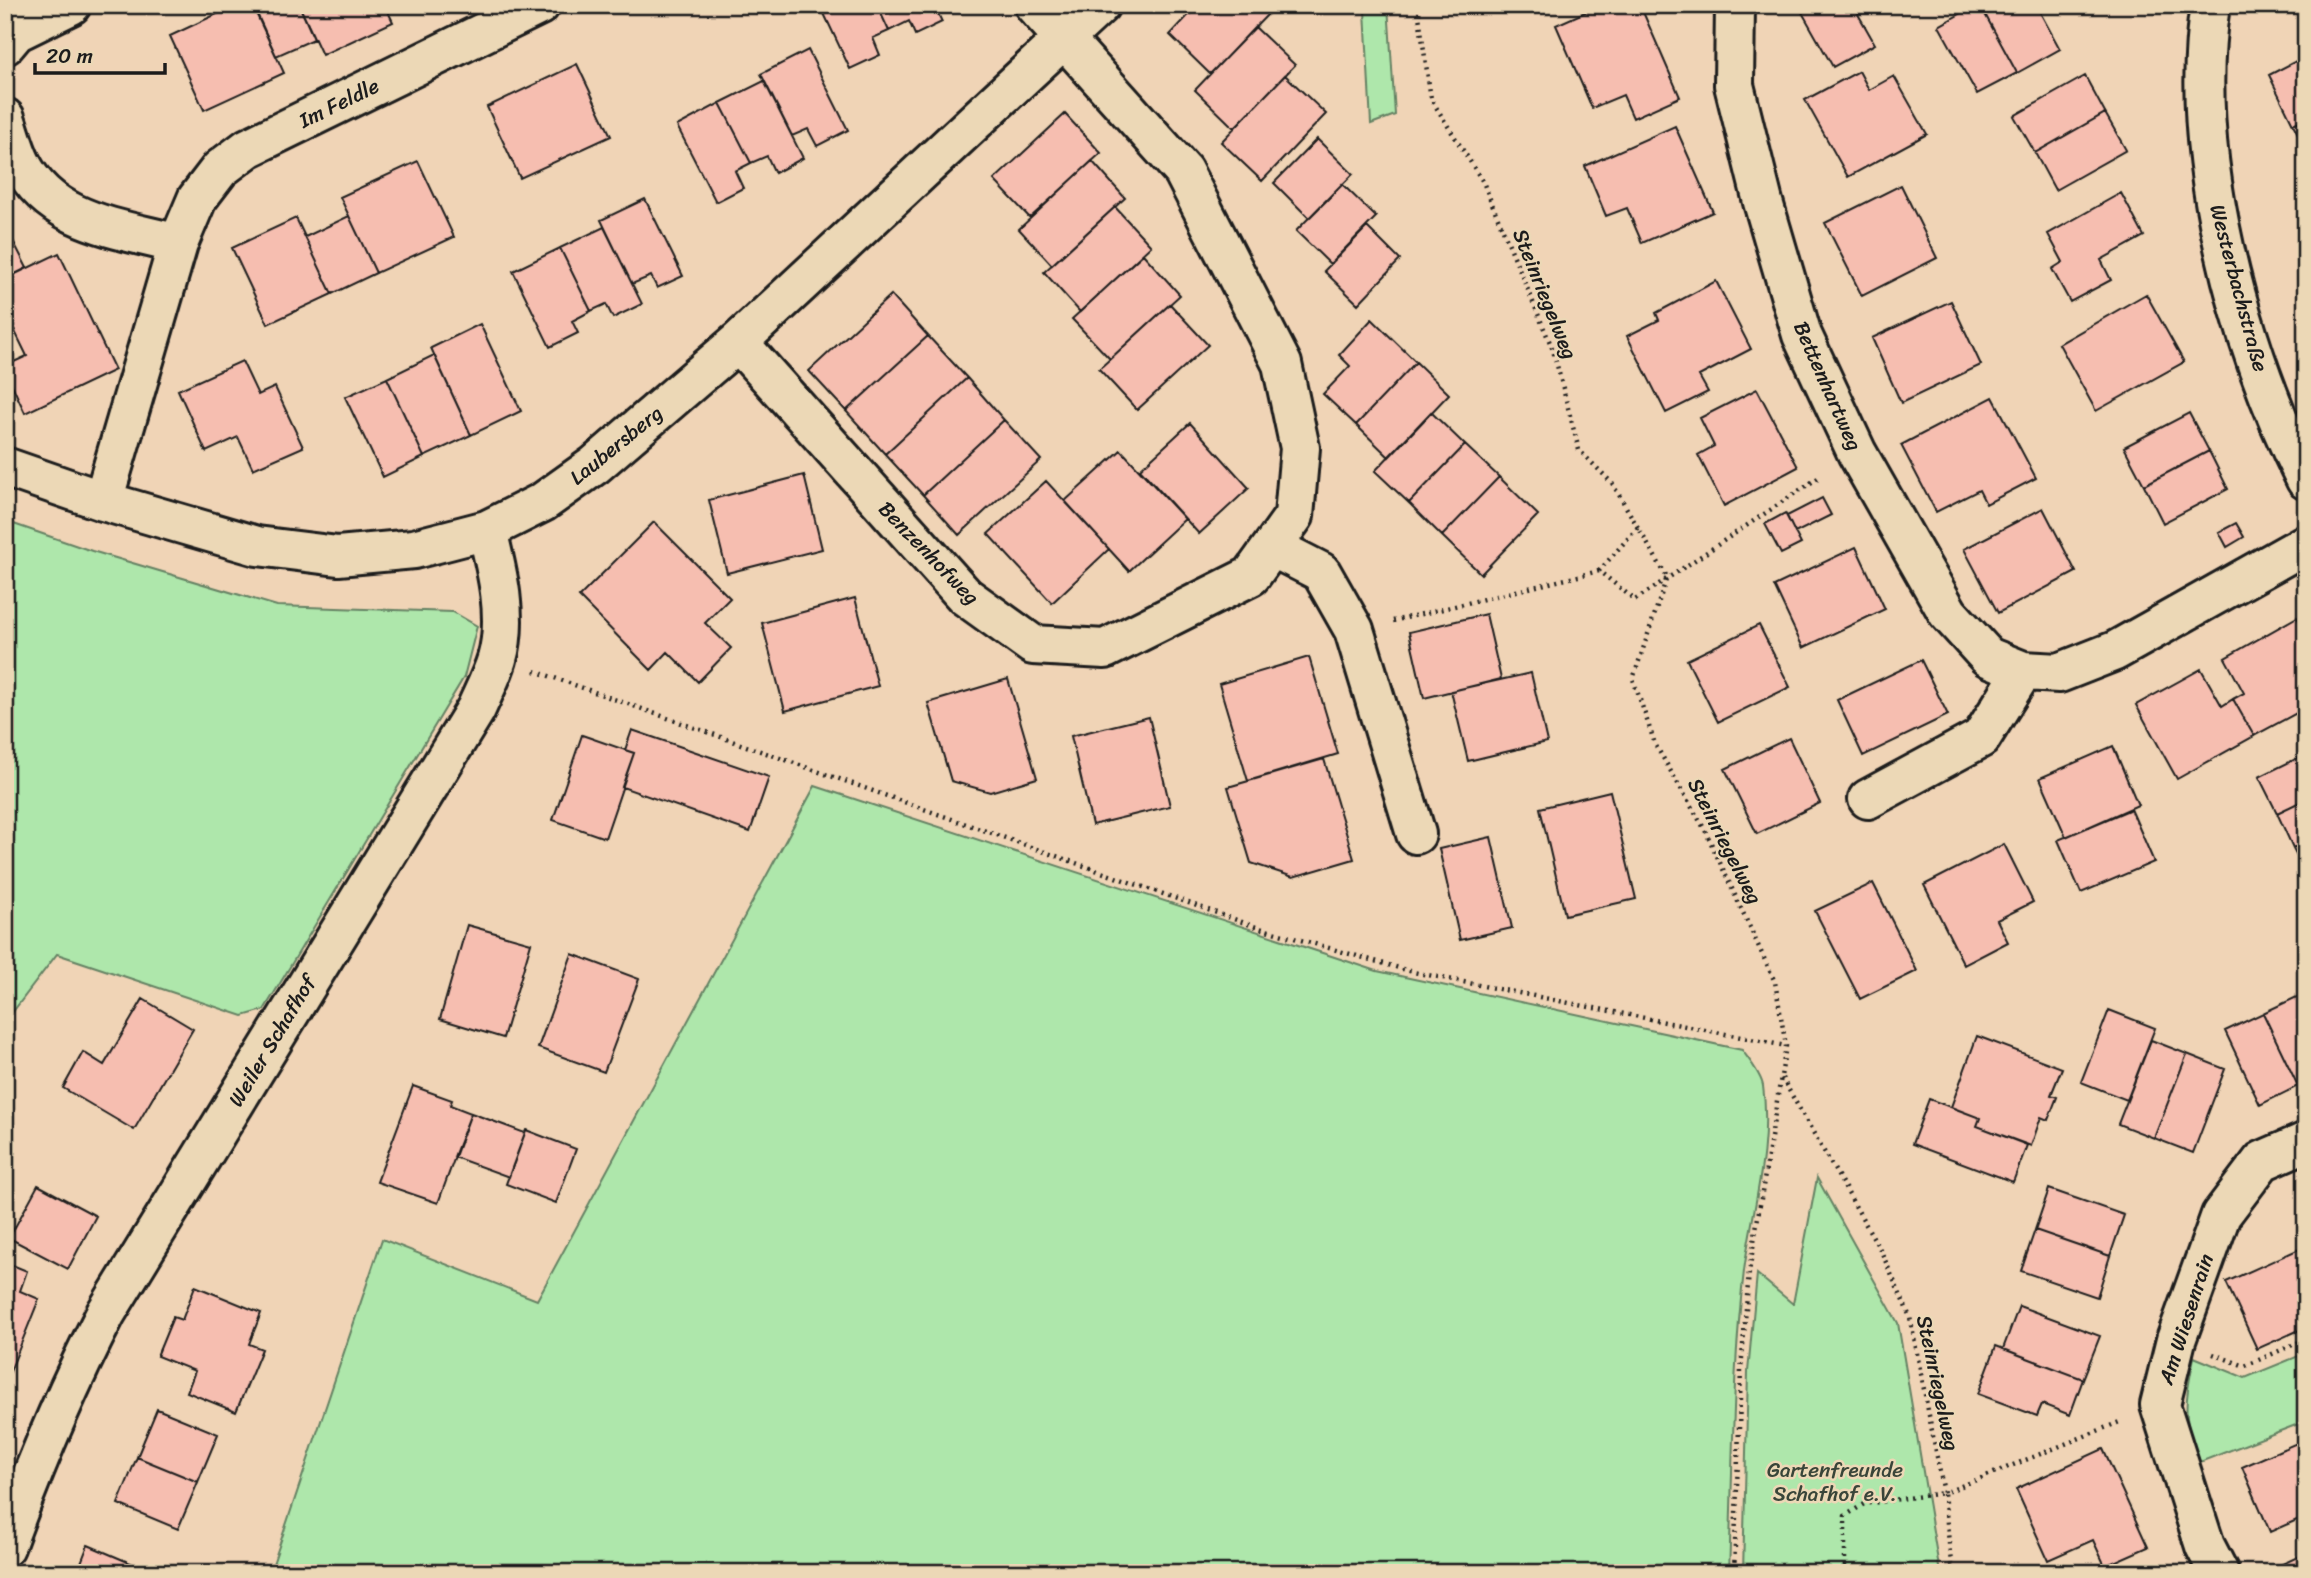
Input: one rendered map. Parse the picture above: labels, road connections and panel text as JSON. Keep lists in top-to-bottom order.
{
  "streets": {
    "street": [
      "Im Feldle",
      "Westerbachstraße",
      "Bettenhartweg",
      "Laubersberg",
      "Benzenhofweg",
      "Weiler Schafhof",
      "Am Wiesenrain"
    ],
    "path": ["Steinriegelweg"]
  },
  "crossings": [
    ["Im Feldle", "Laubersberg"],
    ["Laubersberg", "Benzenhofweg"],
    ["Laubersberg", "Weiler Schafhof"]
  ],
  "parks": ["Gartenfreunde Schafhof e.V."],
  "scale_bar": "20 m"
}
